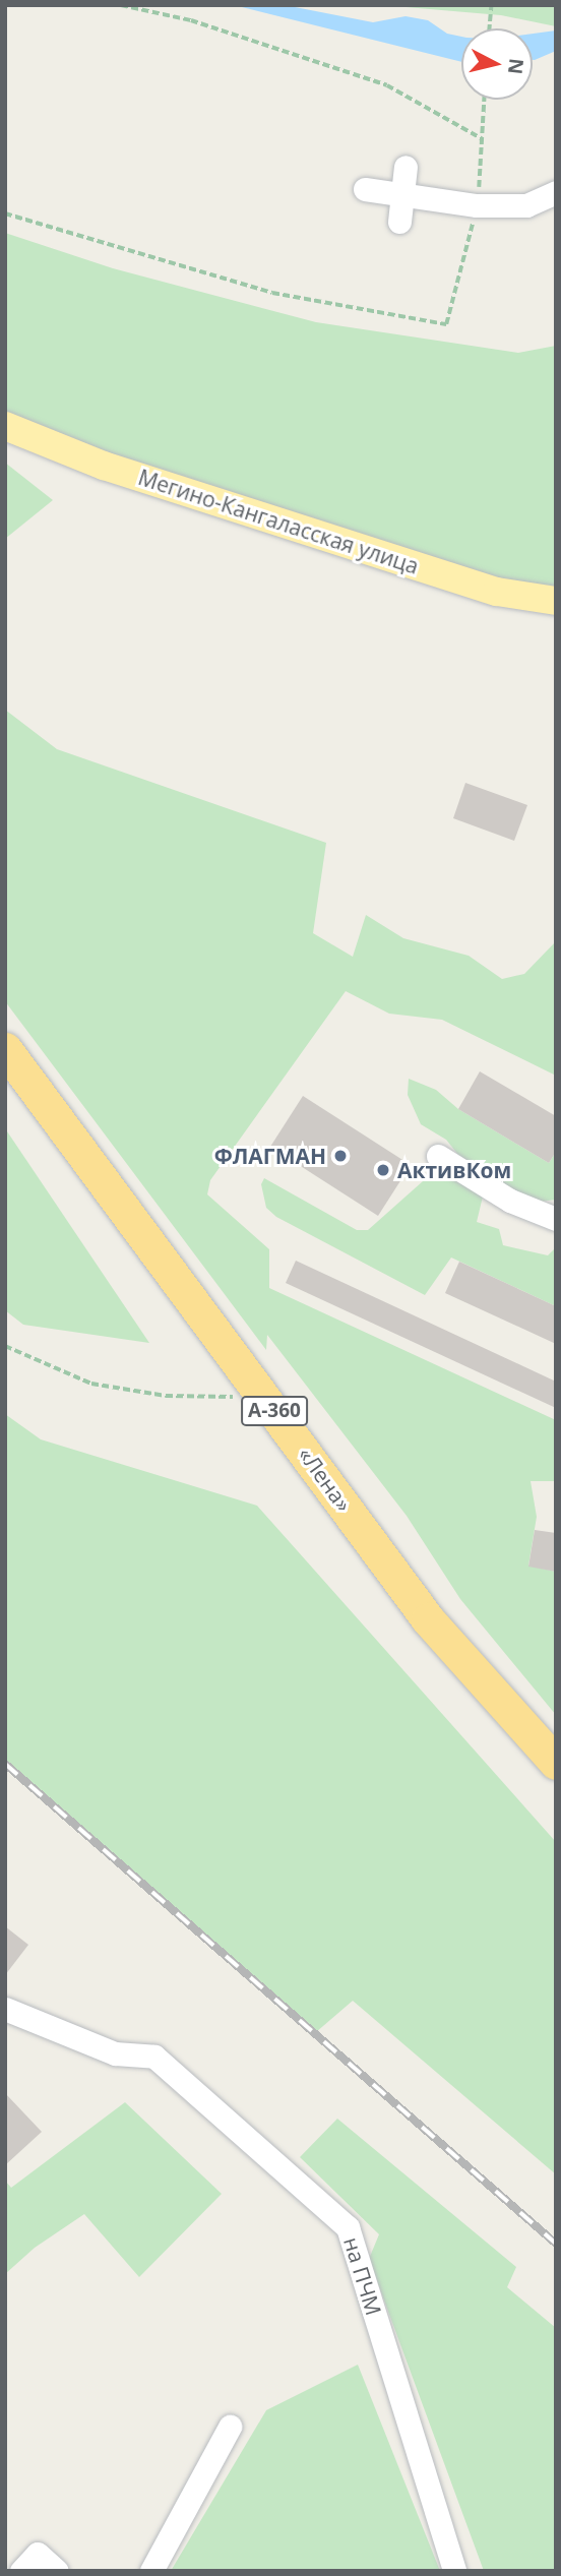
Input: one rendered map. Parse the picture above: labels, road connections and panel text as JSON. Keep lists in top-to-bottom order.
{
  "streets": {
    "highway": ["А-360", "«Лена»"],
    "main road": ["Мегино-Кангаласская улица"],
    "street": ["на ПЧМ"]
  },
  "places": ["ФЛАГМАН", "АктивКом"],
  "north": "right"
}
